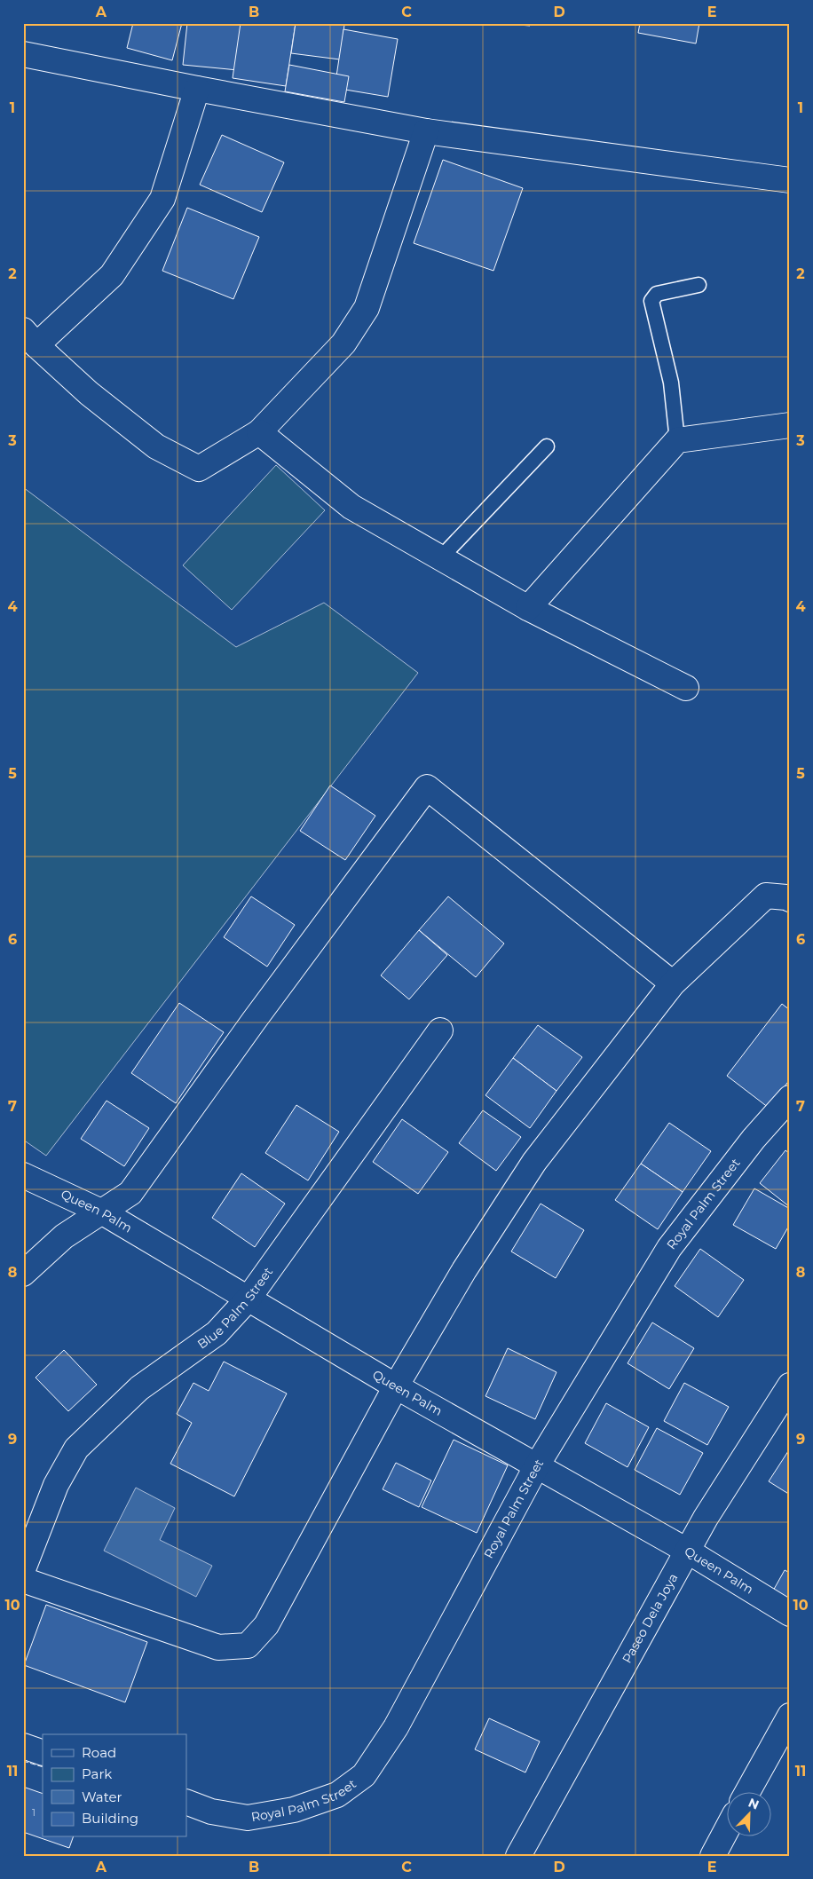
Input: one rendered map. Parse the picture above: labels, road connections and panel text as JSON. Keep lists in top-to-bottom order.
{
  "streets": {
    "street": [
      "Royal Palm Street",
      "Queen Palm",
      "Blue Palm Street",
      "Paseo Dela Joya"
    ]
  },
  "crossings": [
    ["Royal Palm Street", "Queen Palm"],
    ["Queen Palm", "Blue Palm Street"],
    ["Queen Palm", "Paseo Dela Joya"]
  ],
  "house_numbers": ["1"],
  "legend": [
    "Road",
    "Park",
    "Water",
    "Building"
  ],
  "north": "top right",
  "grid": {
    "columns": [
      "A",
      "B",
      "C",
      "D",
      "E"
    ],
    "rows": [
      "1",
      "2",
      "3",
      "4",
      "5",
      "6",
      "7",
      "8",
      "9",
      "10",
      "11"
    ]
  }
}
